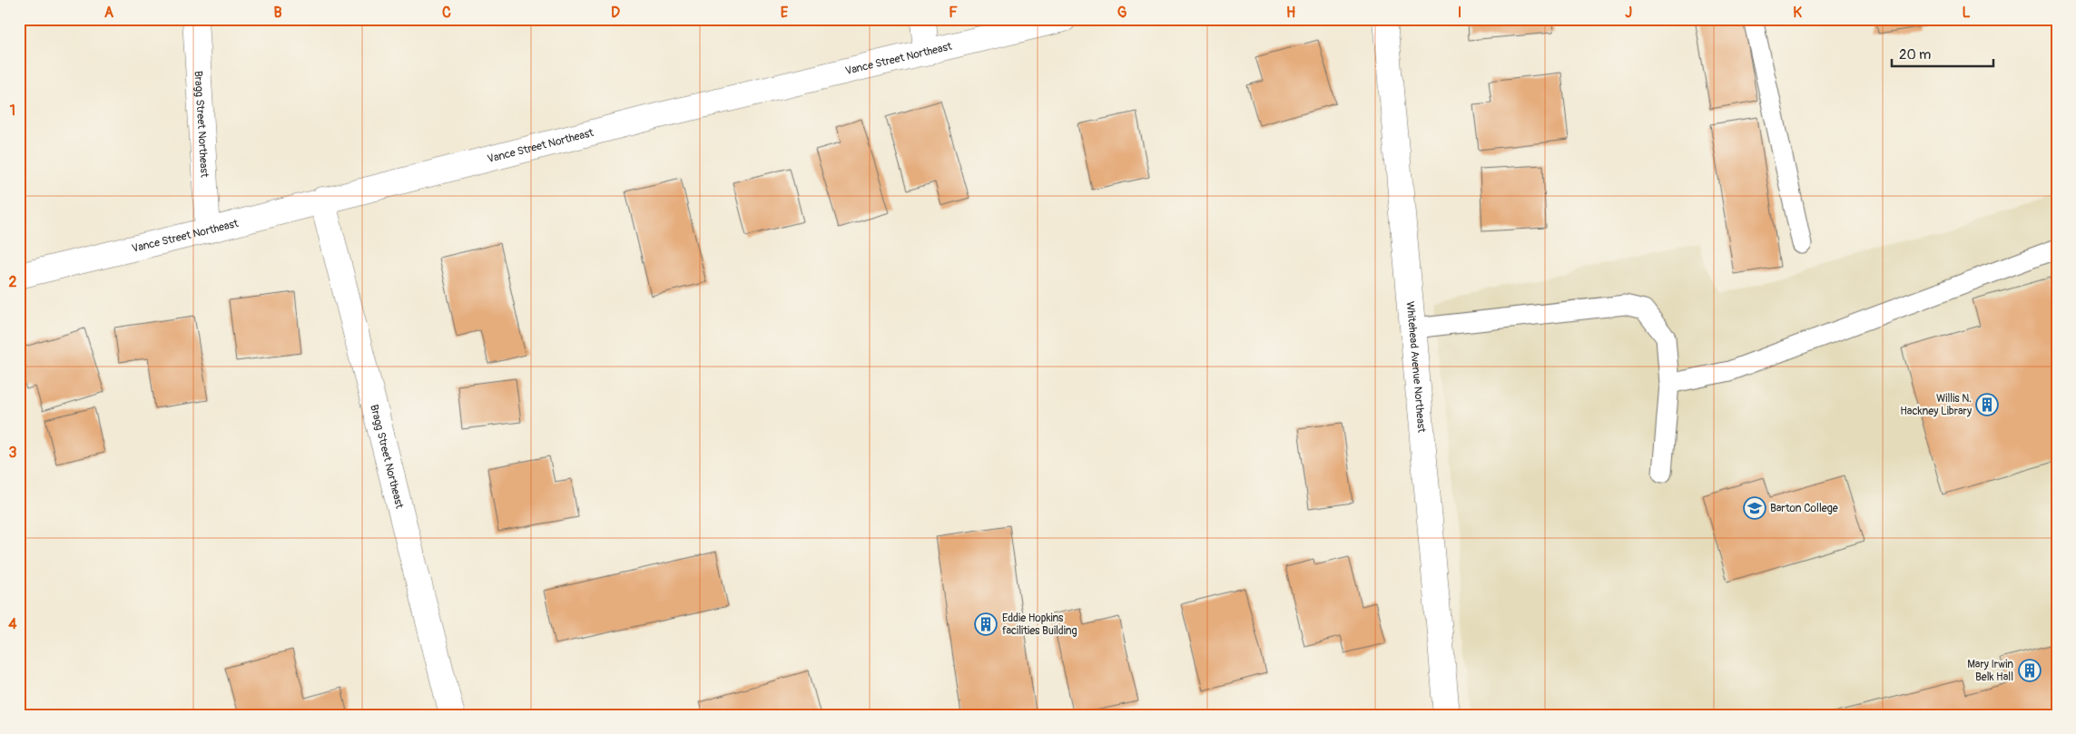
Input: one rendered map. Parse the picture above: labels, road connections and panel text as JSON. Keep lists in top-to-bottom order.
{
  "streets": {
    "street": ["Vance Street Northeast", "Bragg Street Northeast", "Whitehead Avenue Northeast"]
  },
  "crossings": [
    ["Vance Street Northeast", "Bragg Street Northeast"]
  ],
  "places": {
    "building": ["Willis N. Hackney Library", "Eddie Hopkins facilities Building", "Mary Irwin Belk Hall"],
    "school or university": ["Barton College"]
  },
  "scale_bar": "20 m",
  "grid": {
    "columns": [
      "A",
      "B",
      "C",
      "D",
      "E",
      "F",
      "G",
      "H",
      "I",
      "J",
      "K",
      "L"
    ],
    "rows": [
      "1",
      "2",
      "3",
      "4"
    ]
  }
}
